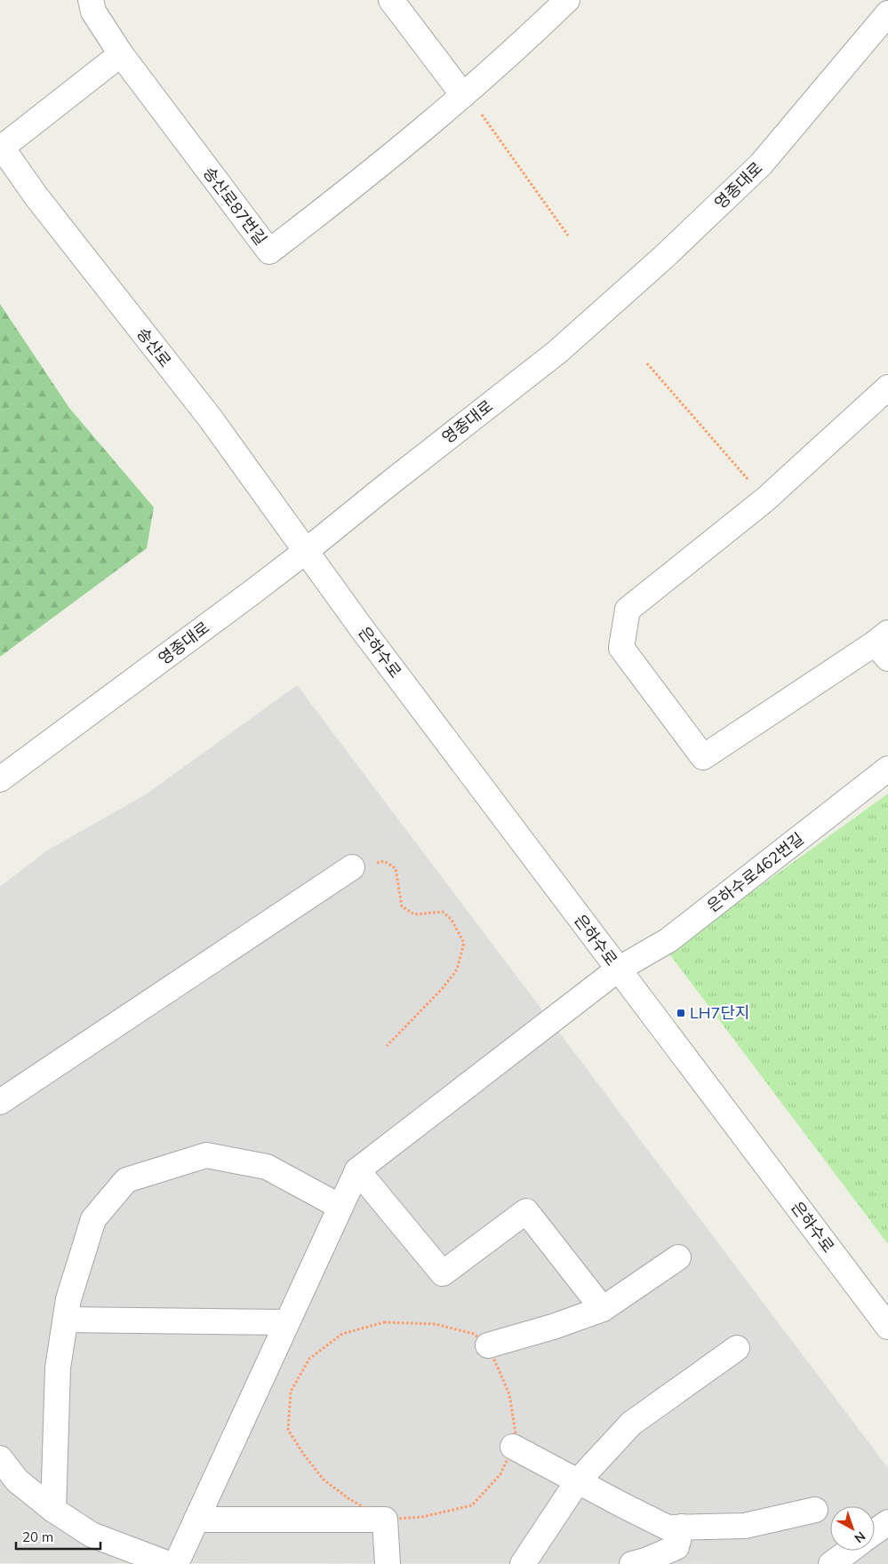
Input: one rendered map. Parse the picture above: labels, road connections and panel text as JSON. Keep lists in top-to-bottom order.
{
  "streets": {
    "street": [
      "영종대로",
      "송산로87번길",
      "송산로",
      "은하수로",
      "은하수로462번길"
    ]
  },
  "crossings": [
    ["영종대로", "송산로"],
    ["영종대로", "은하수로"],
    ["송산로", "은하수로"],
    ["은하수로", "은하수로462번길"]
  ],
  "places": {
    "transit": ["LH7단지"]
  },
  "scale_bar": "20 m",
  "north": "bottom right"
}
